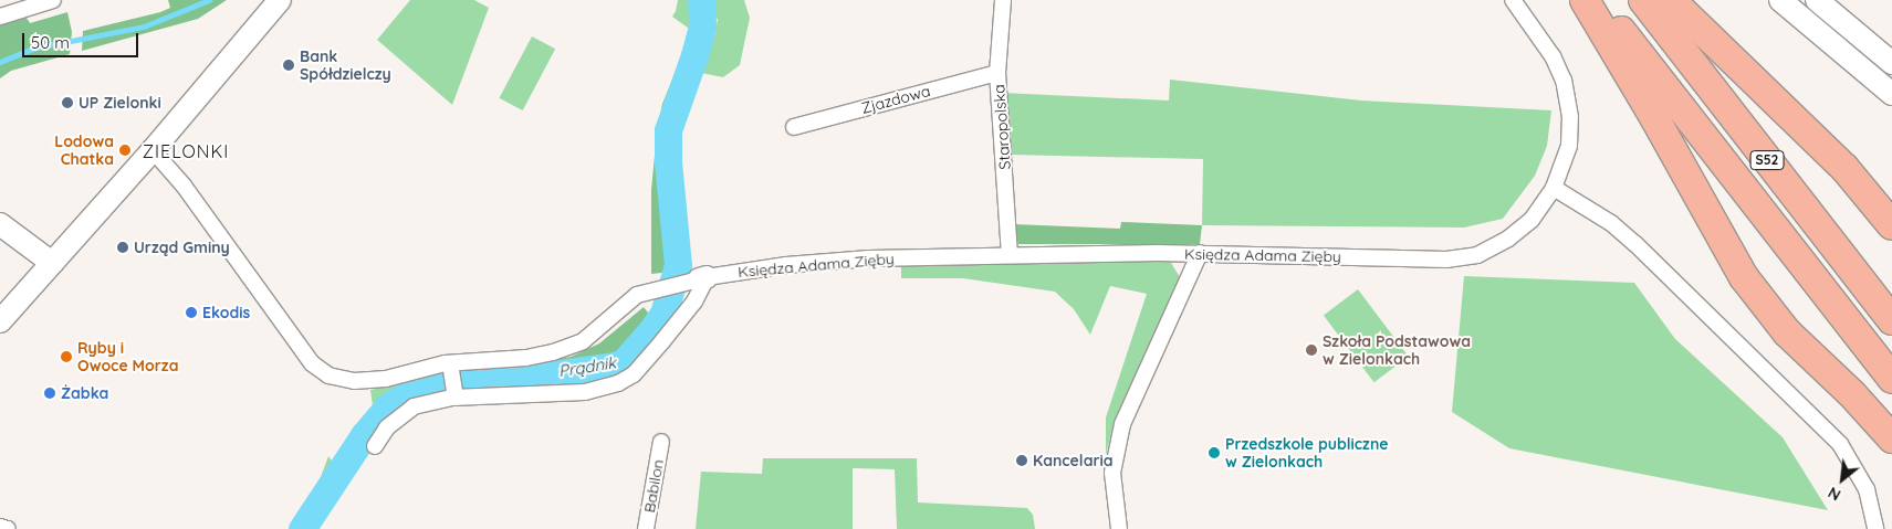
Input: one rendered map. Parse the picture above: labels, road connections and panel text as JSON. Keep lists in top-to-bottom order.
{
  "streets": {
    "highway": ["S52"],
    "street": [
      "Zjazdowa",
      "Staropolska",
      "Księdza Adama Zięby",
      "Babilon"
    ]
  },
  "crossings": [
    ["Zjazdowa", "Staropolska"],
    ["Staropolska", "Księdza Adama Zięby"]
  ],
  "districts": ["ZIELONKI"],
  "water": ["Prądnik"],
  "places": [
    "Bank Spółdzielczy",
    "UP Zielonki",
    "Lodowa Chatka",
    "Urząd Gminy",
    "Ekodis",
    "Szkoła Podstawowa w Zielonkach",
    "Ryby i Owoce Morza",
    "Żabka",
    "Przedszkole publiczne w Zielonkach",
    "Kancelaria"
  ],
  "scale_bar": "50 m",
  "north": "bottom left"
}
